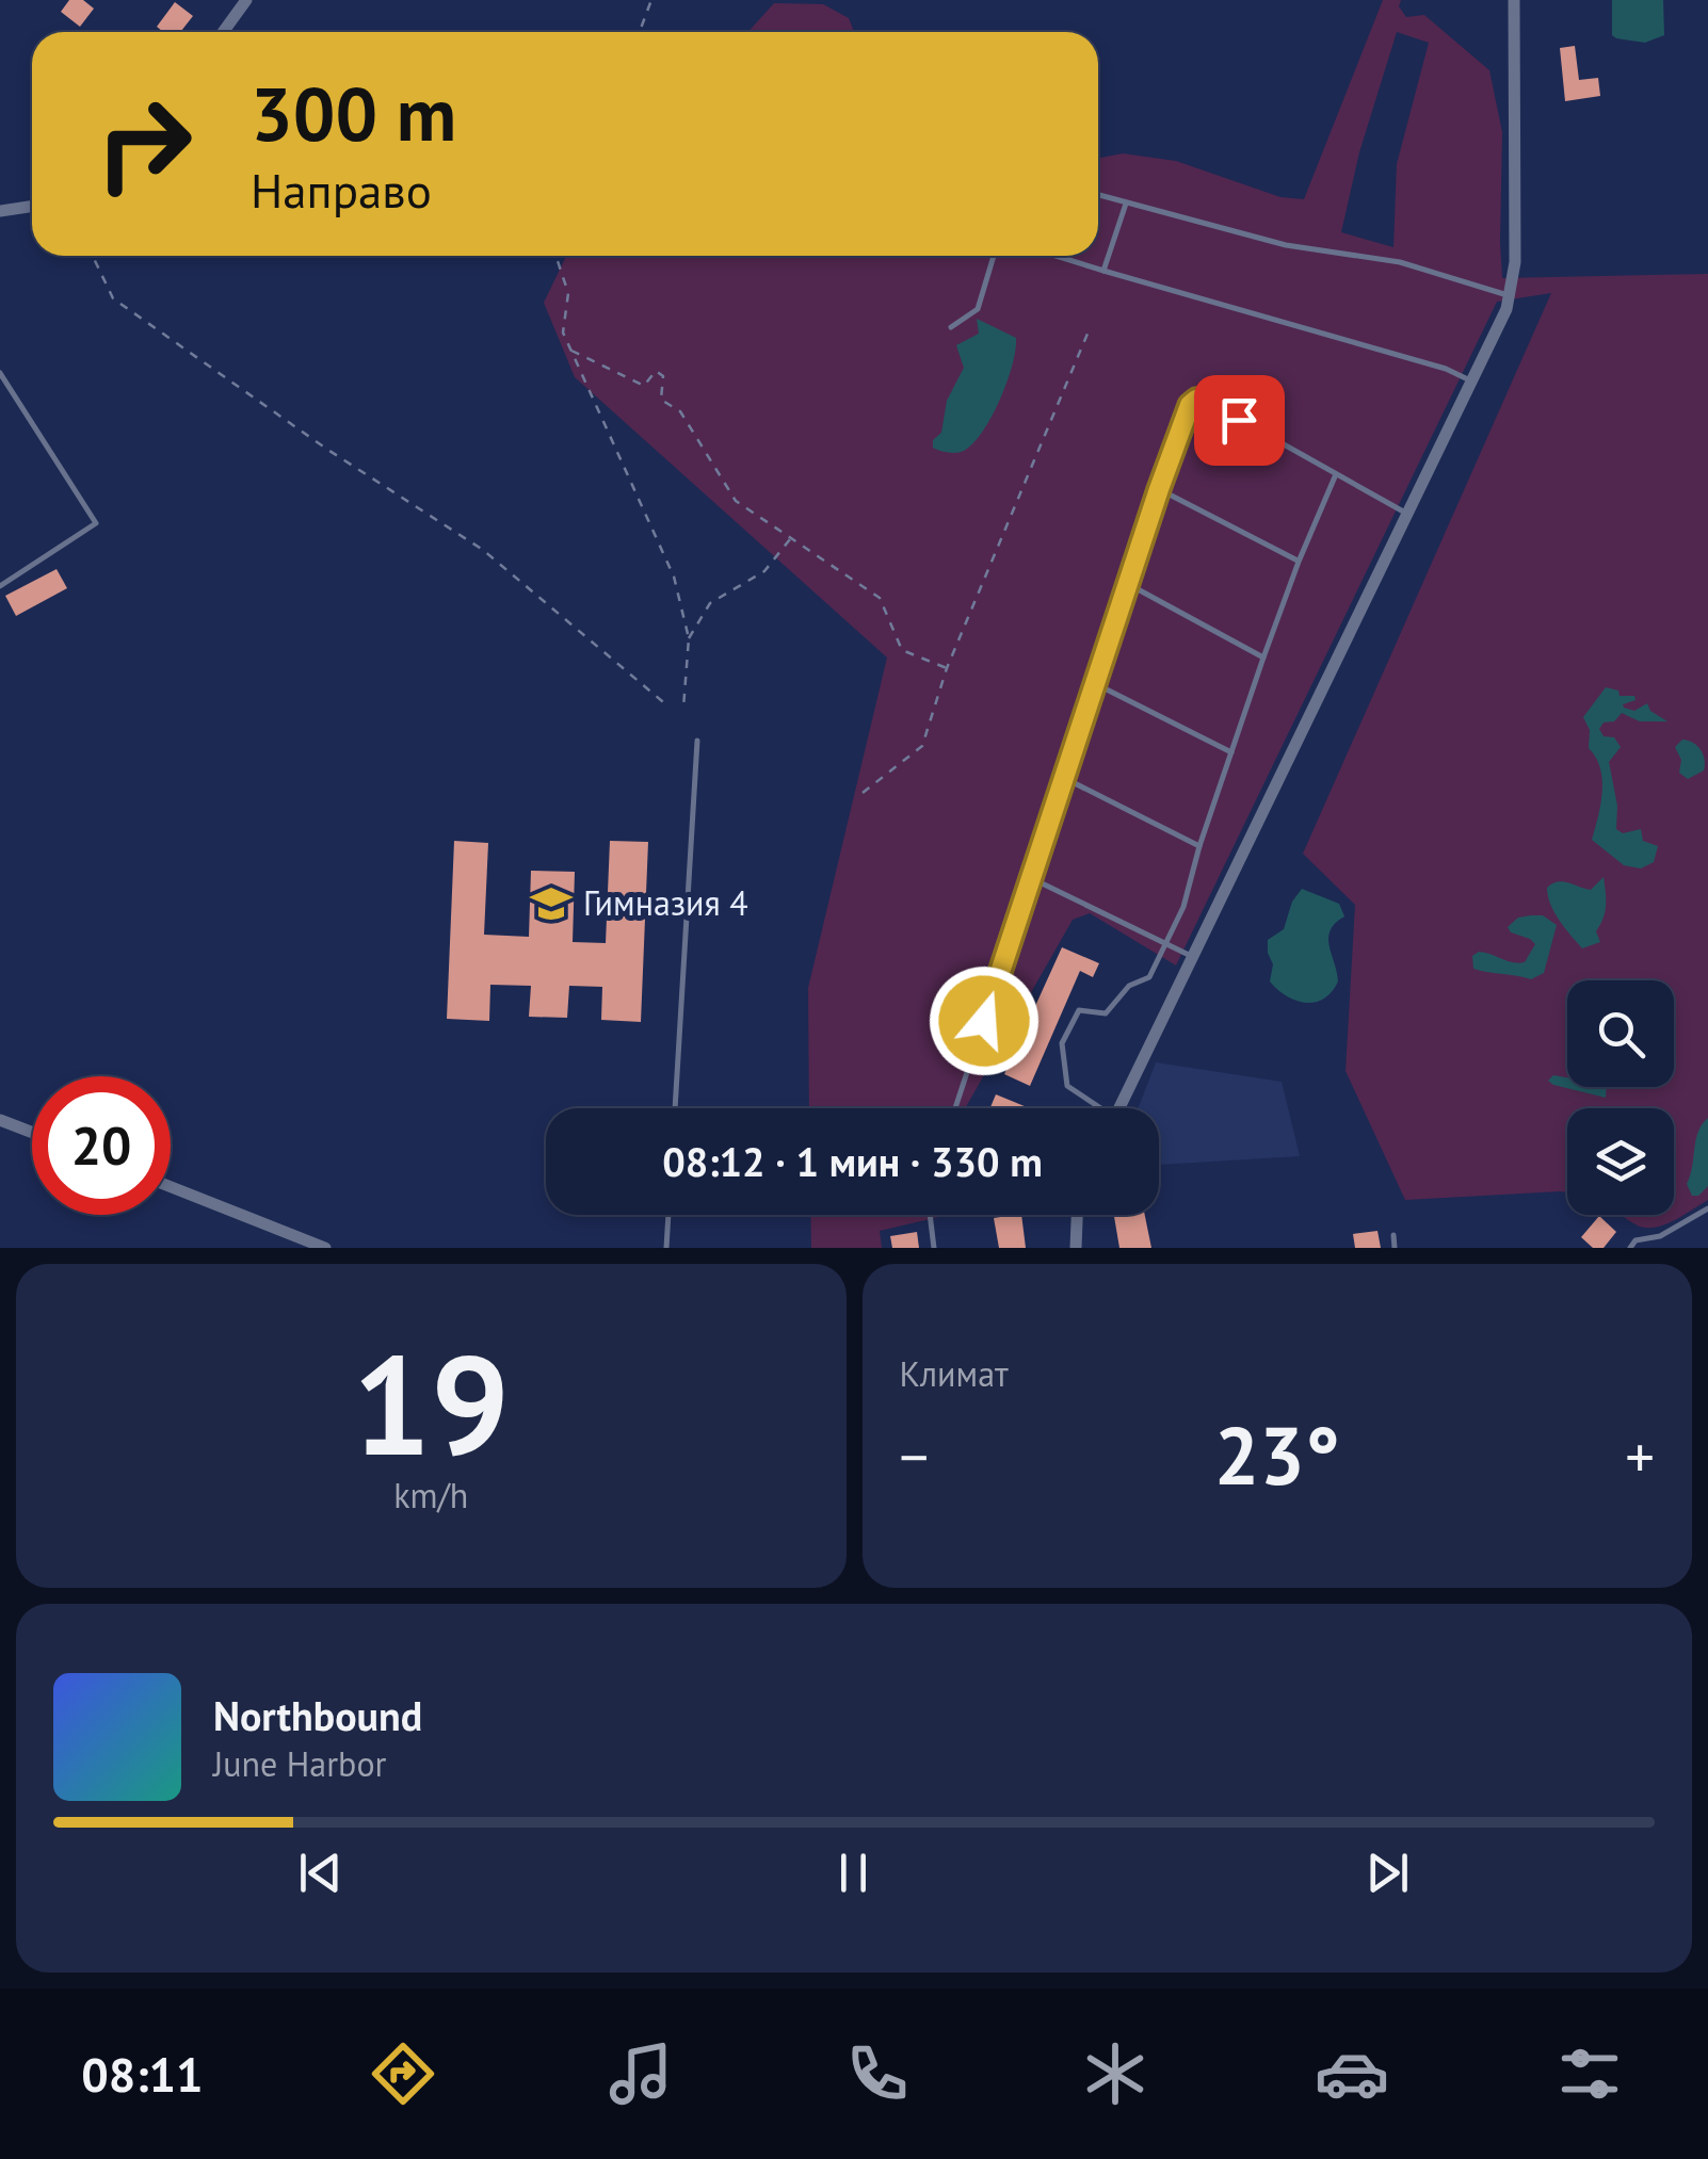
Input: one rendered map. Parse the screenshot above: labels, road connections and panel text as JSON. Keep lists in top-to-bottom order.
{
  "places": {
    "school or university": ["Гимназия 4"]
  },
  "page": {
    "turn": ["300 m", "Направо"],
    "limit": "20",
    "trip": "08:12 · 1 мин · 330 m",
    "tile": [
      ["19", "km/h"],
      "Климат"
    ],
    "heat": ["−", "23°", "+"],
    "song": ["Northbound", "June Harbor"],
    "tabs": "08:11"
  }
}
